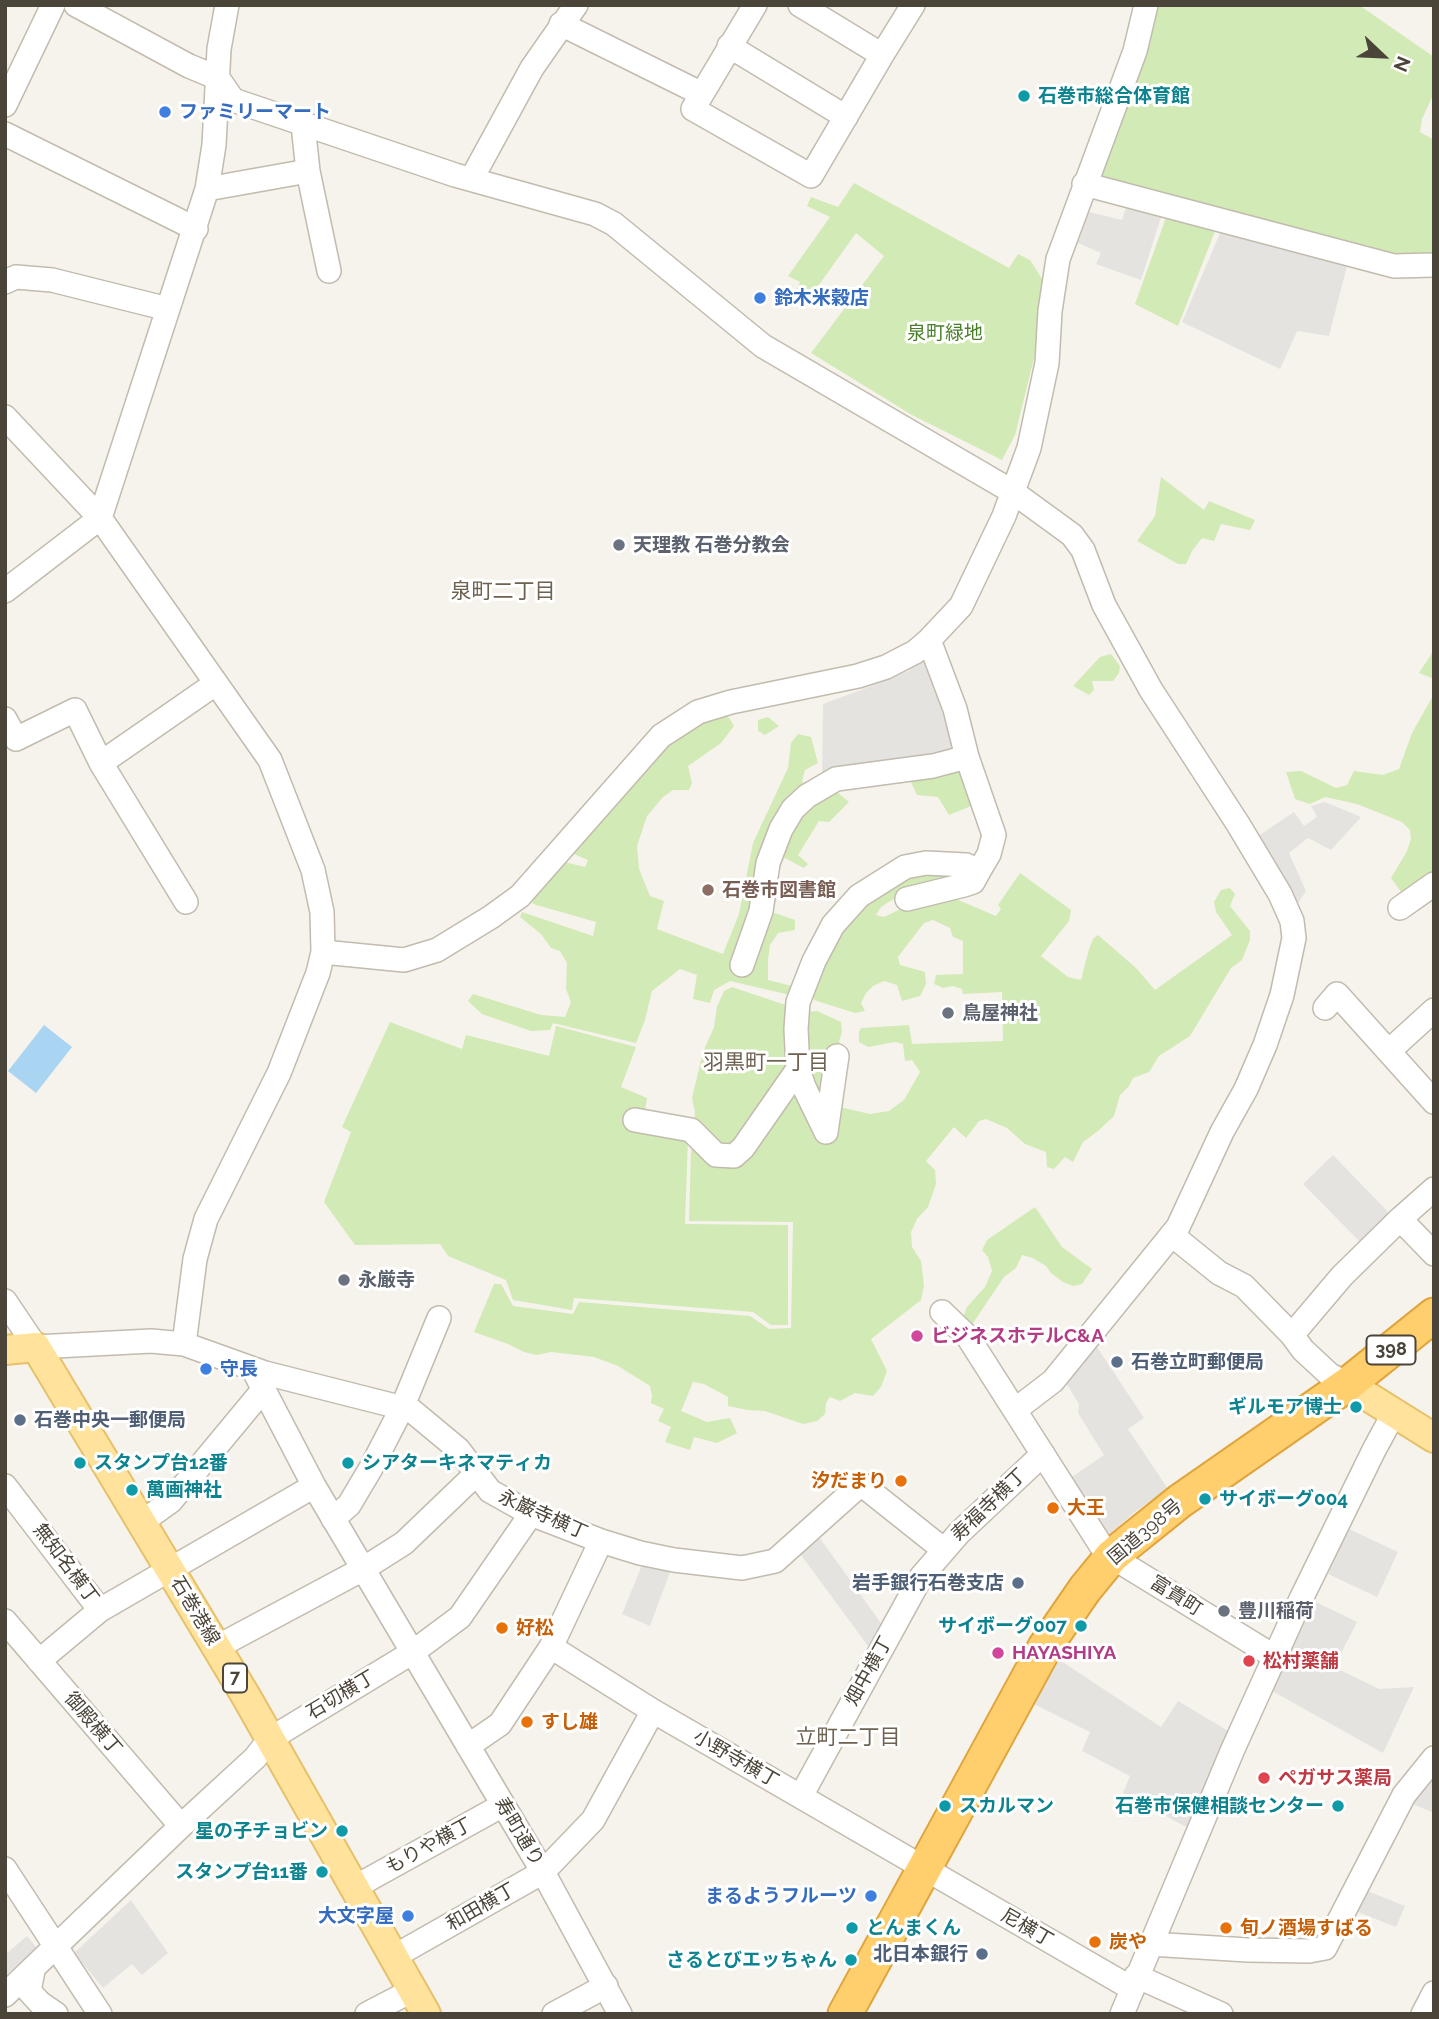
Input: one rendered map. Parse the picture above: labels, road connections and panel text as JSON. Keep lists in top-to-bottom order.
{
  "streets": {
    "highway": ["398", "国道398号"],
    "main road": ["石巻港線", "7"],
    "street": [
      "寿福寺横丁",
      "永巌寺横丁",
      "無知名横丁",
      "富貴町",
      "畑中横丁",
      "石切横丁",
      "御殿横丁",
      "小野寺横丁",
      "寿町通り",
      "もりや横丁",
      "和田横丁",
      "尼横丁"
    ]
  },
  "crossings": [
    ["寿福寺横丁", "永巌寺横丁"],
    ["寿福寺横丁", "富貴町"],
    ["寿福寺横丁", "畑中横丁"],
    ["永巌寺横丁", "石巻港線"],
    ["永巌寺横丁", "石切横丁"],
    ["永巌寺横丁", "寿町通り"],
    ["国道398号", "富貴町"],
    ["国道398号", "小野寺横丁"],
    ["国道398号", "尼横丁"],
    ["石巻港線", "石切横丁"],
    ["石巻港線", "もりや横丁"],
    ["石巻港線", "和田横丁"],
    ["畑中横丁", "小野寺横丁"],
    ["石切横丁", "御殿横丁"],
    ["石切横丁", "寿町通り"],
    ["小野寺横丁", "和田横丁"],
    ["小野寺横丁", "尼横丁"],
    ["寿町通り", "もりや横丁"],
    ["寿町通り", "和田横丁"]
  ],
  "districts": ["泉町二丁目", "羽黒町一丁目", "立町二丁目"],
  "parks": ["泉町緑地"],
  "places": [
    "石巻市総合体育館",
    "ファミリーマート",
    "鈴木米穀店",
    "天理教 石巻分教会",
    "石巻市図書館",
    "鳥屋神社",
    "永厳寺",
    "ビジネスホテルC&A",
    "石巻立町郵便局",
    "守長",
    "ギルモア博士",
    "石巻中央一郵便局",
    "スタンプ台12番",
    "シアターキネマティカ",
    "汐だまり",
    "萬画神社",
    "サイボーグ004",
    "大王",
    "岩手銀行石巻支店",
    "豊川稲荷",
    "サイボーグ007",
    "好松",
    "HAYASHIYA",
    "松村薬舗",
    "すし雄",
    "ペガサス薬局",
    "スカルマン",
    "石巻市保健相談センター",
    "星の子チョビン",
    "スタンプ台11番",
    "まるようフルーツ",
    "大文字屋",
    "とんまくん",
    "旬ノ酒場すばる",
    "炭や",
    "北日本銀行",
    "さるとびエッちゃん"
  ],
  "north": "bottom right"
}
